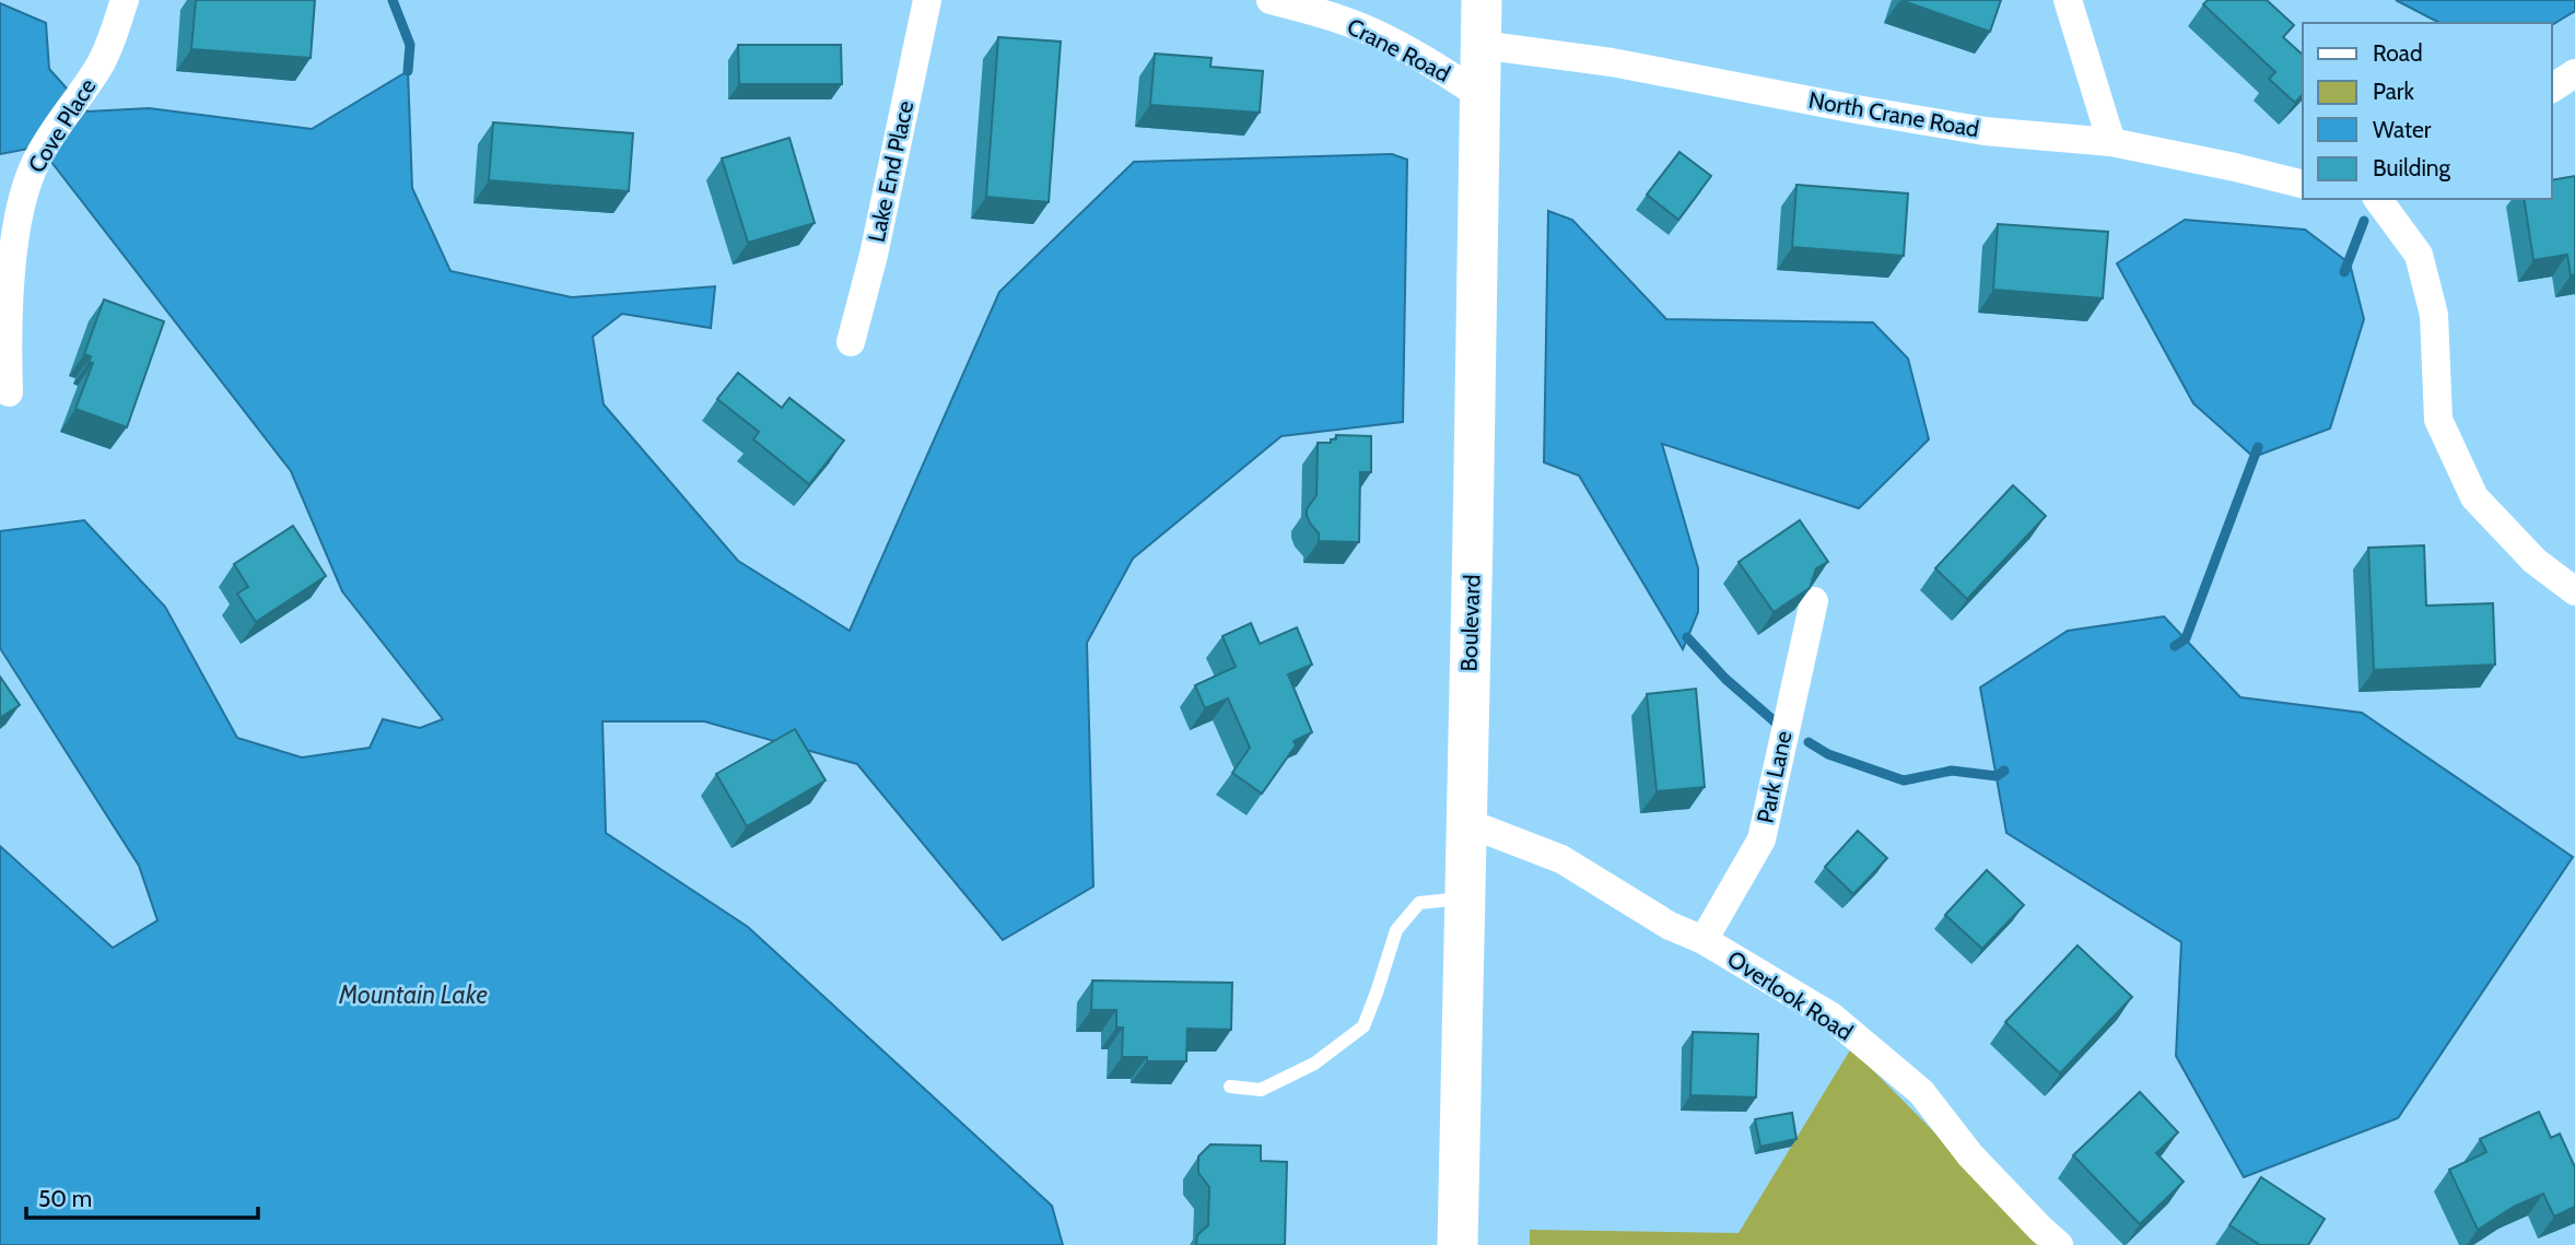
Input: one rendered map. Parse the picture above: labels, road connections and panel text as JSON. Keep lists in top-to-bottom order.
{
  "streets": {
    "main road": ["Boulevard"],
    "street": [
      "Crane Road",
      "North Crane Road",
      "Cove Place",
      "Lake End Place",
      "Park Lane",
      "Overlook Road"
    ]
  },
  "crossings": [
    ["Crane Road", "Boulevard"],
    ["North Crane Road", "Boulevard"],
    ["Boulevard", "Overlook Road"],
    ["Park Lane", "Overlook Road"]
  ],
  "water": ["Mountain Lake"],
  "legend": [
    "Road",
    "Park",
    "Water",
    "Building"
  ],
  "scale_bar": "50 m"
}
